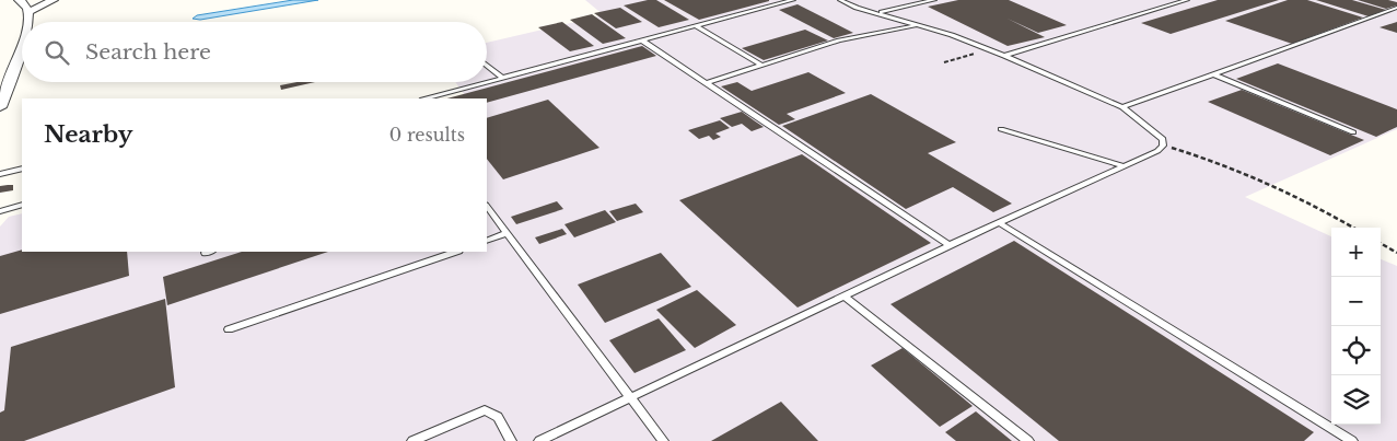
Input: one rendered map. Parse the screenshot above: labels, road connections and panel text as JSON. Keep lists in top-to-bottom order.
{
  "page": {
    "search": "Search here",
    "heading": ["Nearby", "0 results"],
    "map_buttons": ["+", "−"]
  }
}
